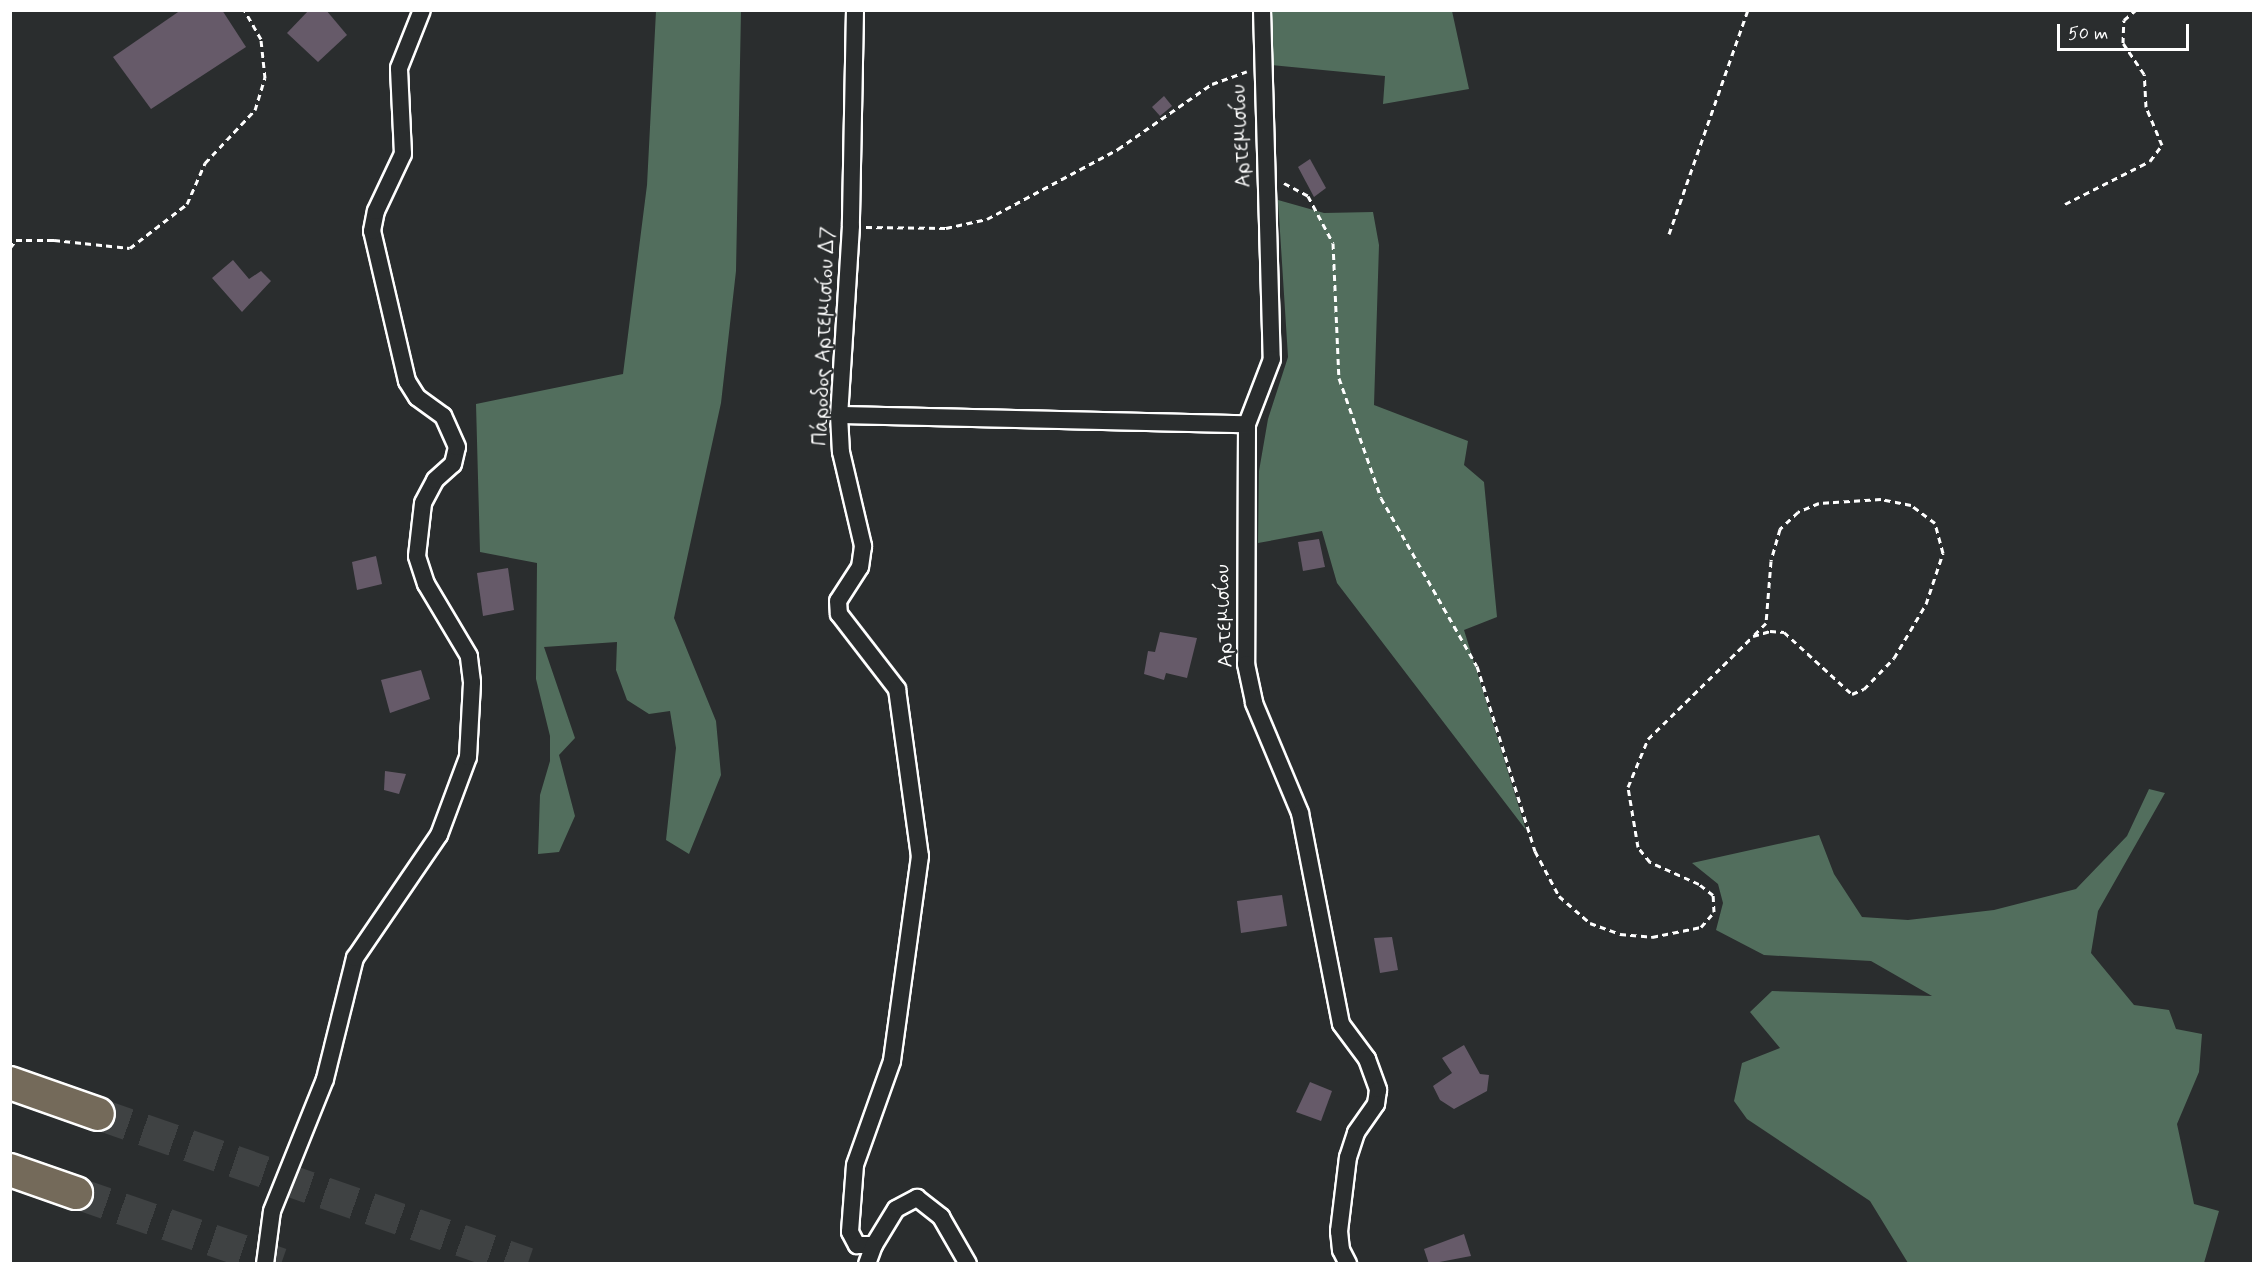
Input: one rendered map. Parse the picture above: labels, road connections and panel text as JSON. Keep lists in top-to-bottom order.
{
  "streets": {
    "street": ["Αρτεμισίου", "Πάροδος Αρτεμισίου Δ7"]
  },
  "scale_bar": "50 m"
}
